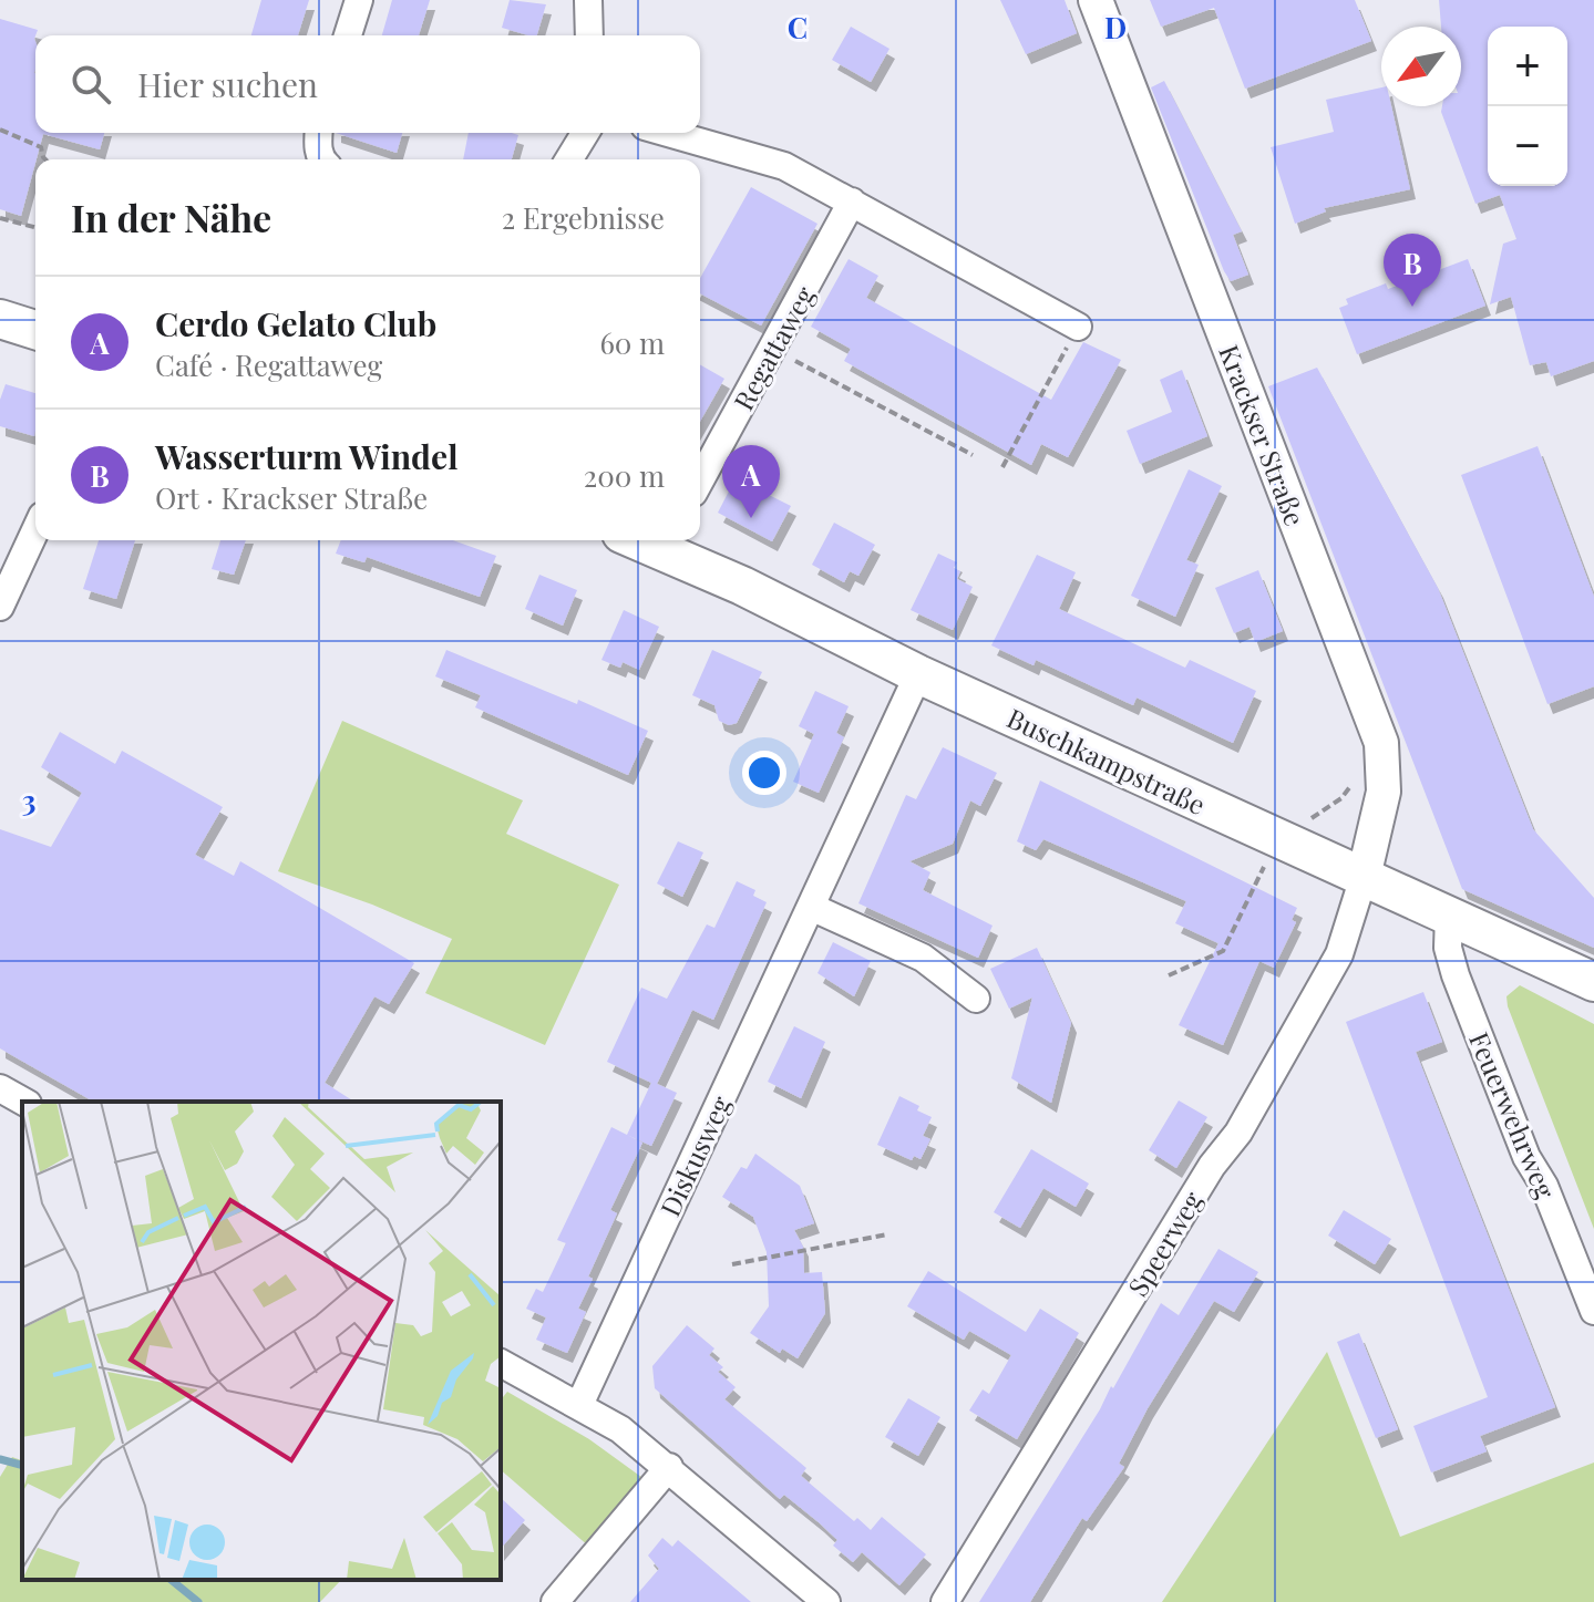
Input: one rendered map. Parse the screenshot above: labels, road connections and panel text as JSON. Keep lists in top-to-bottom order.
{
  "streets": {
    "main road": ["Buschkampstraße"],
    "street": [
      "Regattaweg",
      "Krackser Straße",
      "Feuerwehrweg",
      "Diskusweg",
      "Speerweg"
    ]
  },
  "crossings": [
    ["Krackser Straße", "Buschkampstraße"],
    ["Krackser Straße", "Speerweg"],
    ["Buschkampstraße", "Feuerwehrweg"],
    ["Buschkampstraße", "Diskusweg"],
    ["Buschkampstraße", "Speerweg"]
  ],
  "north": "bottom left",
  "page": {
    "map_buttons": ["+", "−"],
    "search": "Hier suchen",
    "heading": ["In der Nähe", "2 Ergebnisse"],
    "pins": ["B", "A"],
    "list": [
      {
        "mark": "A",
        "name": "Cerdo Gelato Club",
        "note": "Café · Regattaweg",
        "value": "60 m"
      },
      {
        "mark": "B",
        "name": "Wasserturm Windel",
        "note": "Ort · Krackser Straße",
        "value": "200 m"
      }
    ]
  },
  "grid": {
    "columns": ["C", "D"],
    "rows": ["3"]
  }
}
